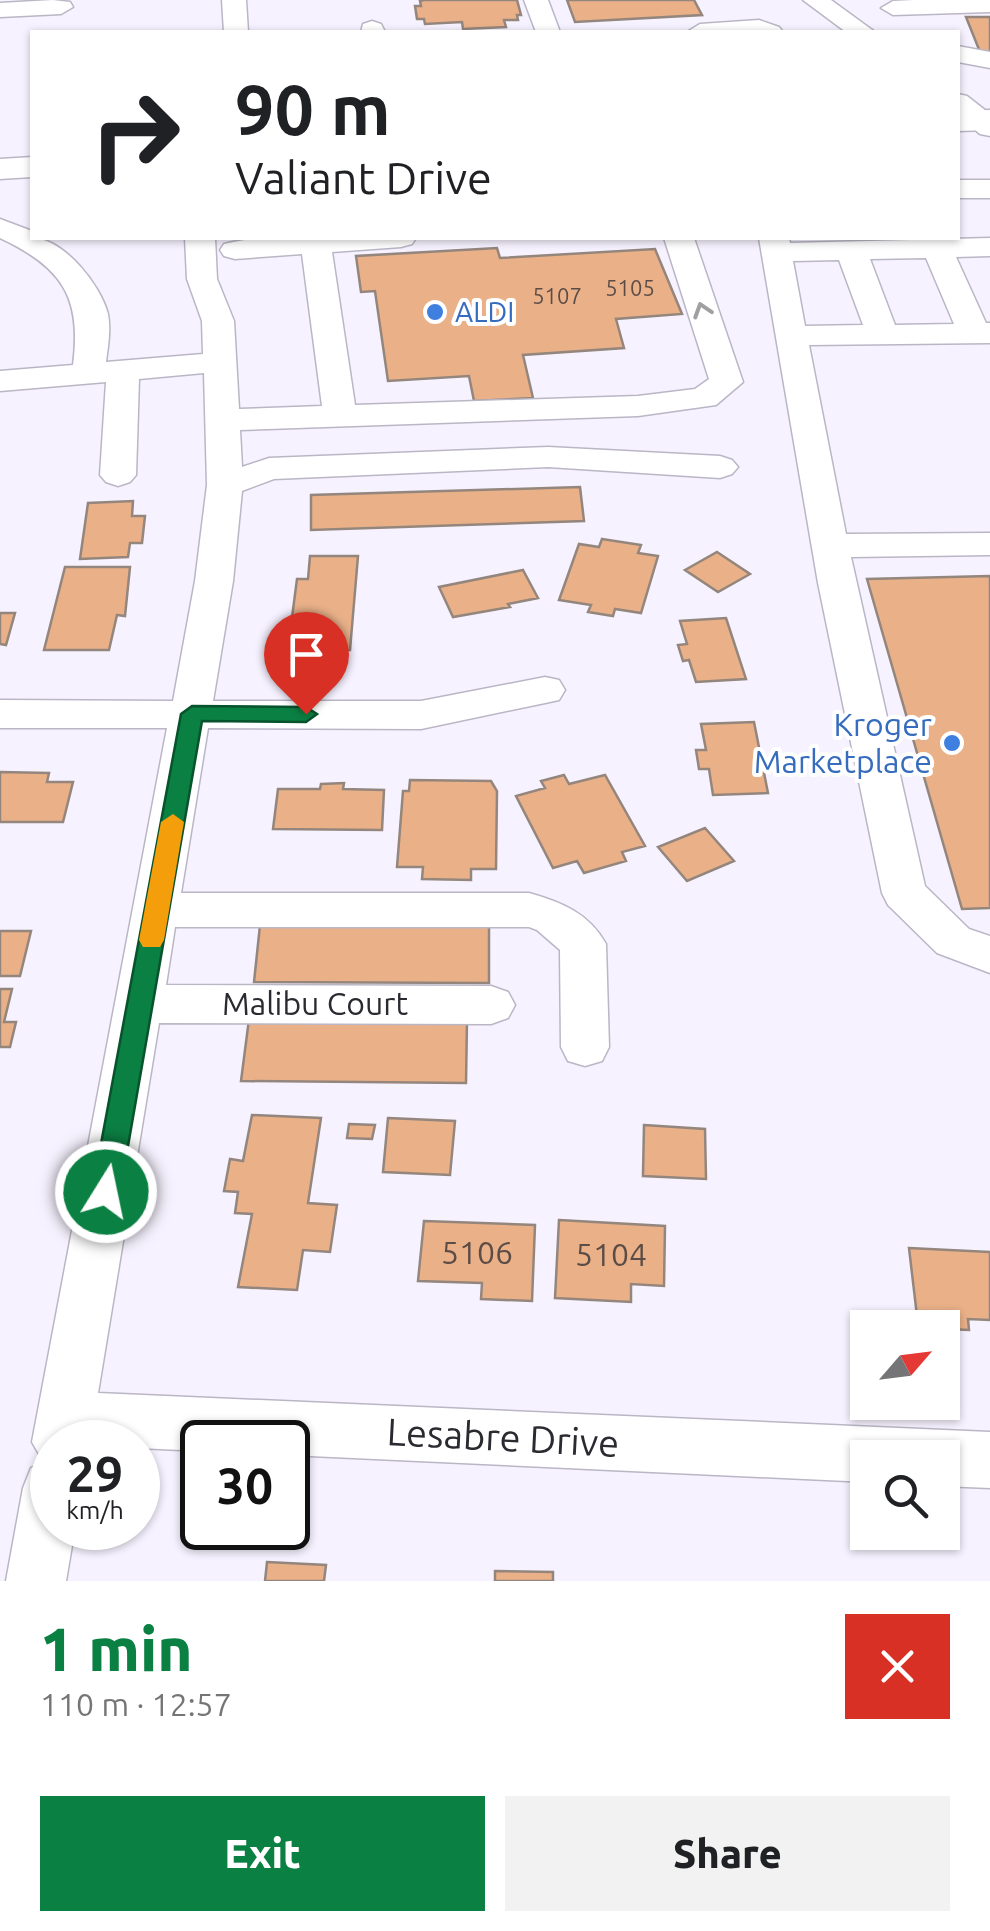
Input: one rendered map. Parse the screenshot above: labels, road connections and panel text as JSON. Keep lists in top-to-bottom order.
{
  "streets": {
    "street": ["Malibu Court", "Lesabre Drive"]
  },
  "places": ["ALDI", "Kroger Marketplace"],
  "house_numbers": [
    "5105",
    "5107",
    "5106",
    "5104"
  ],
  "north": "top right",
  "page": {
    "turn": ["90 m", "Valiant Drive"],
    "speed": "29 km/h",
    "limit": "30",
    "heading": ["1 min", "110 m · 12:57"],
    "buttons": ["Exit", "Share"]
  }
}
